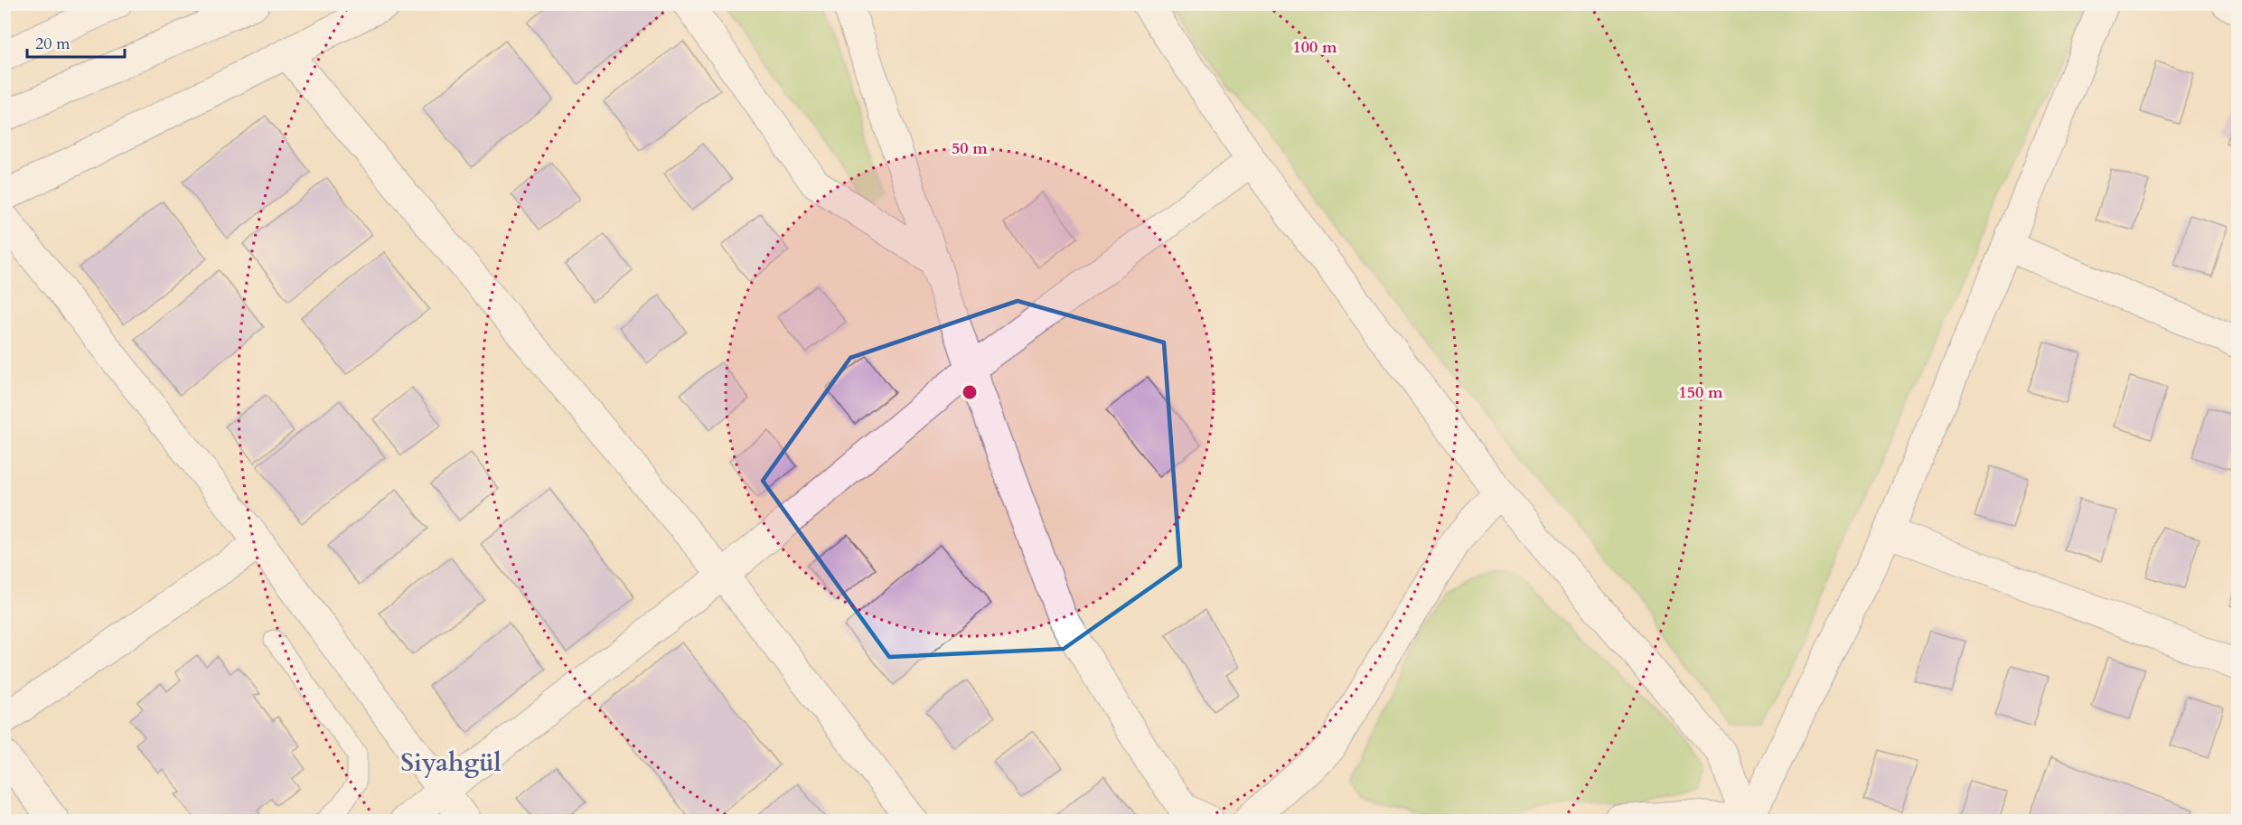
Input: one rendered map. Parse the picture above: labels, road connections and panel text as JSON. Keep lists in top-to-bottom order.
{
  "districts": ["Siyahgül"],
  "scale_bar": "20 m",
  "rings": ["100 m", "50 m", "150 m"]
}
